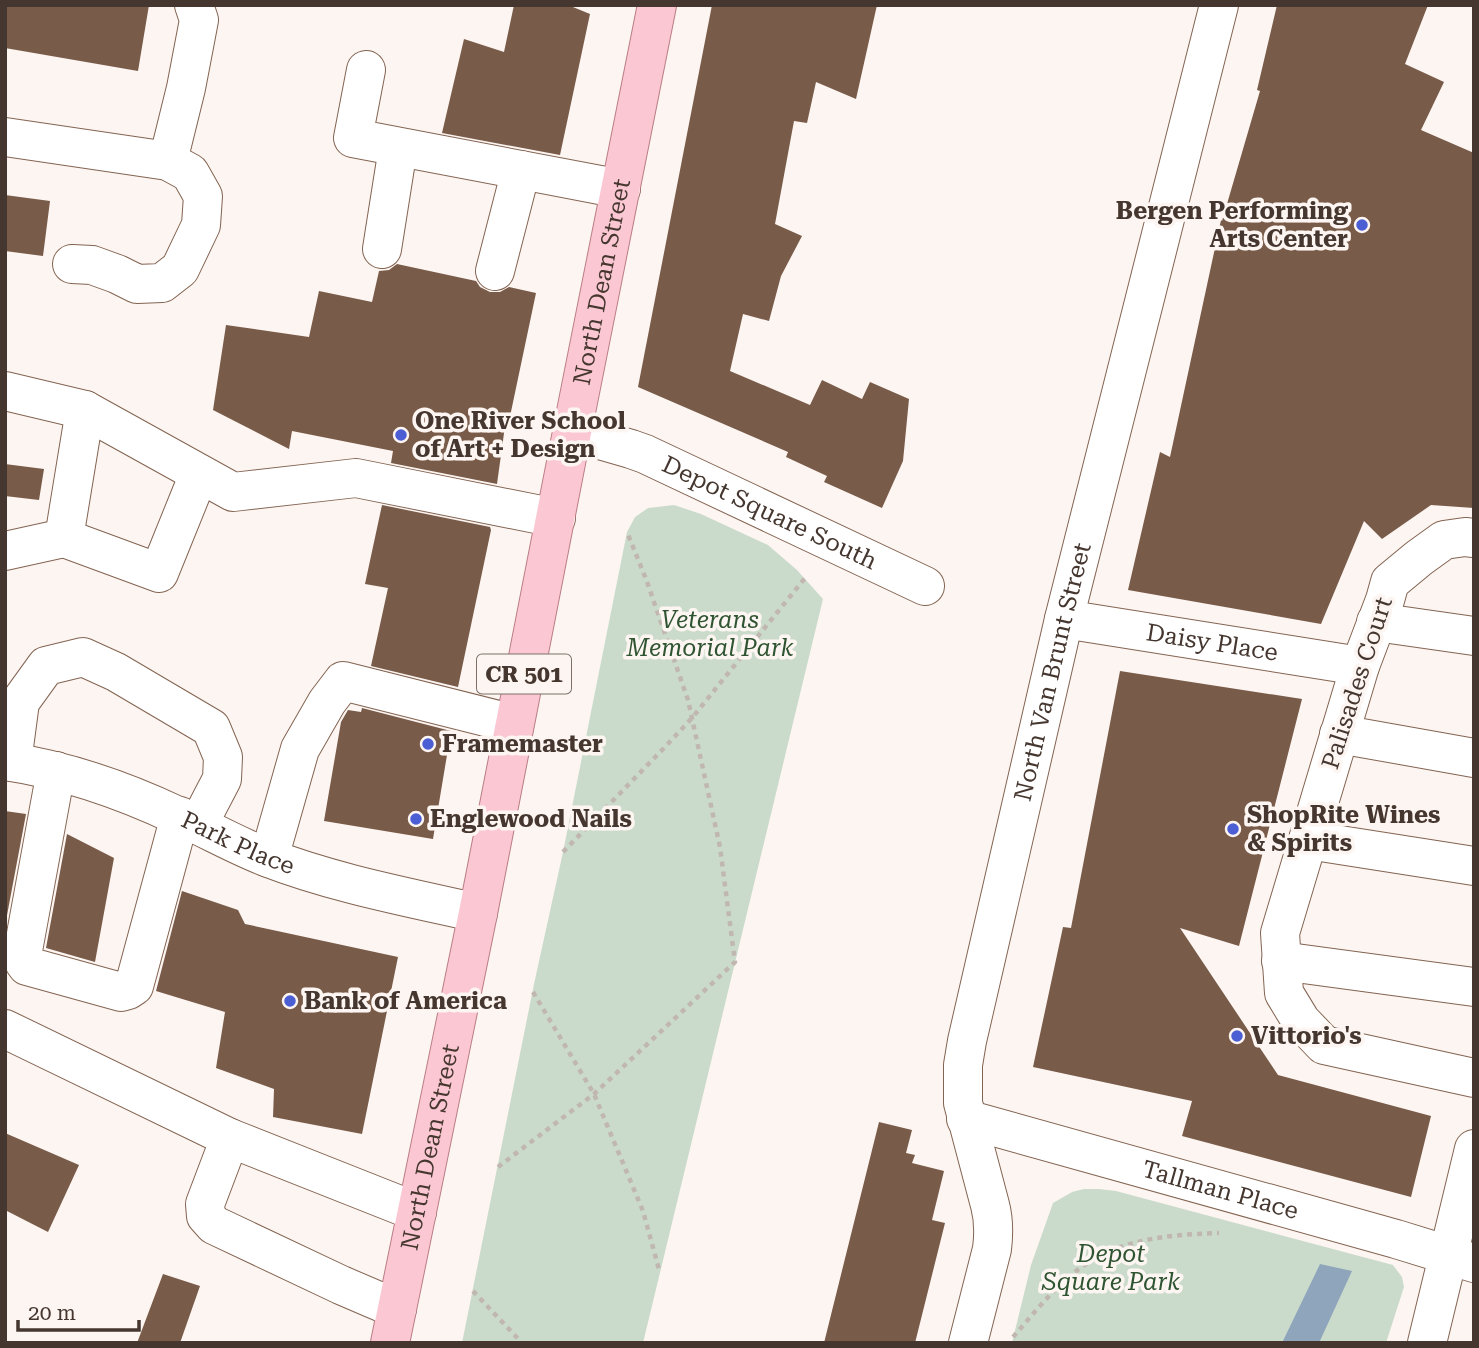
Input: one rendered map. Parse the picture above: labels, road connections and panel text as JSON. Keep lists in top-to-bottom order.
{
  "streets": {
    "main road": ["North Dean Street", "CR 501"],
    "street": [
      "Depot Square South",
      "Daisy Place",
      "North Van Brunt Street",
      "Palisades Court",
      "Park Place",
      "Tallman Place"
    ]
  },
  "crossings": [
    ["North Dean Street", "Depot Square South"],
    ["North Dean Street", "Park Place"],
    ["Daisy Place", "North Van Brunt Street"],
    ["Daisy Place", "Palisades Court"],
    ["North Van Brunt Street", "Tallman Place"]
  ],
  "parks": ["Veterans Memorial Park", "Depot Square Park"],
  "places": [
    "Bergen Performing Arts Center",
    "One River School of Art + Design",
    "Framemaster",
    "Englewood Nails",
    "ShopRite Wines & Spirits",
    "Bank of America",
    "Vittorio's"
  ],
  "scale_bar": "20 m"
}
